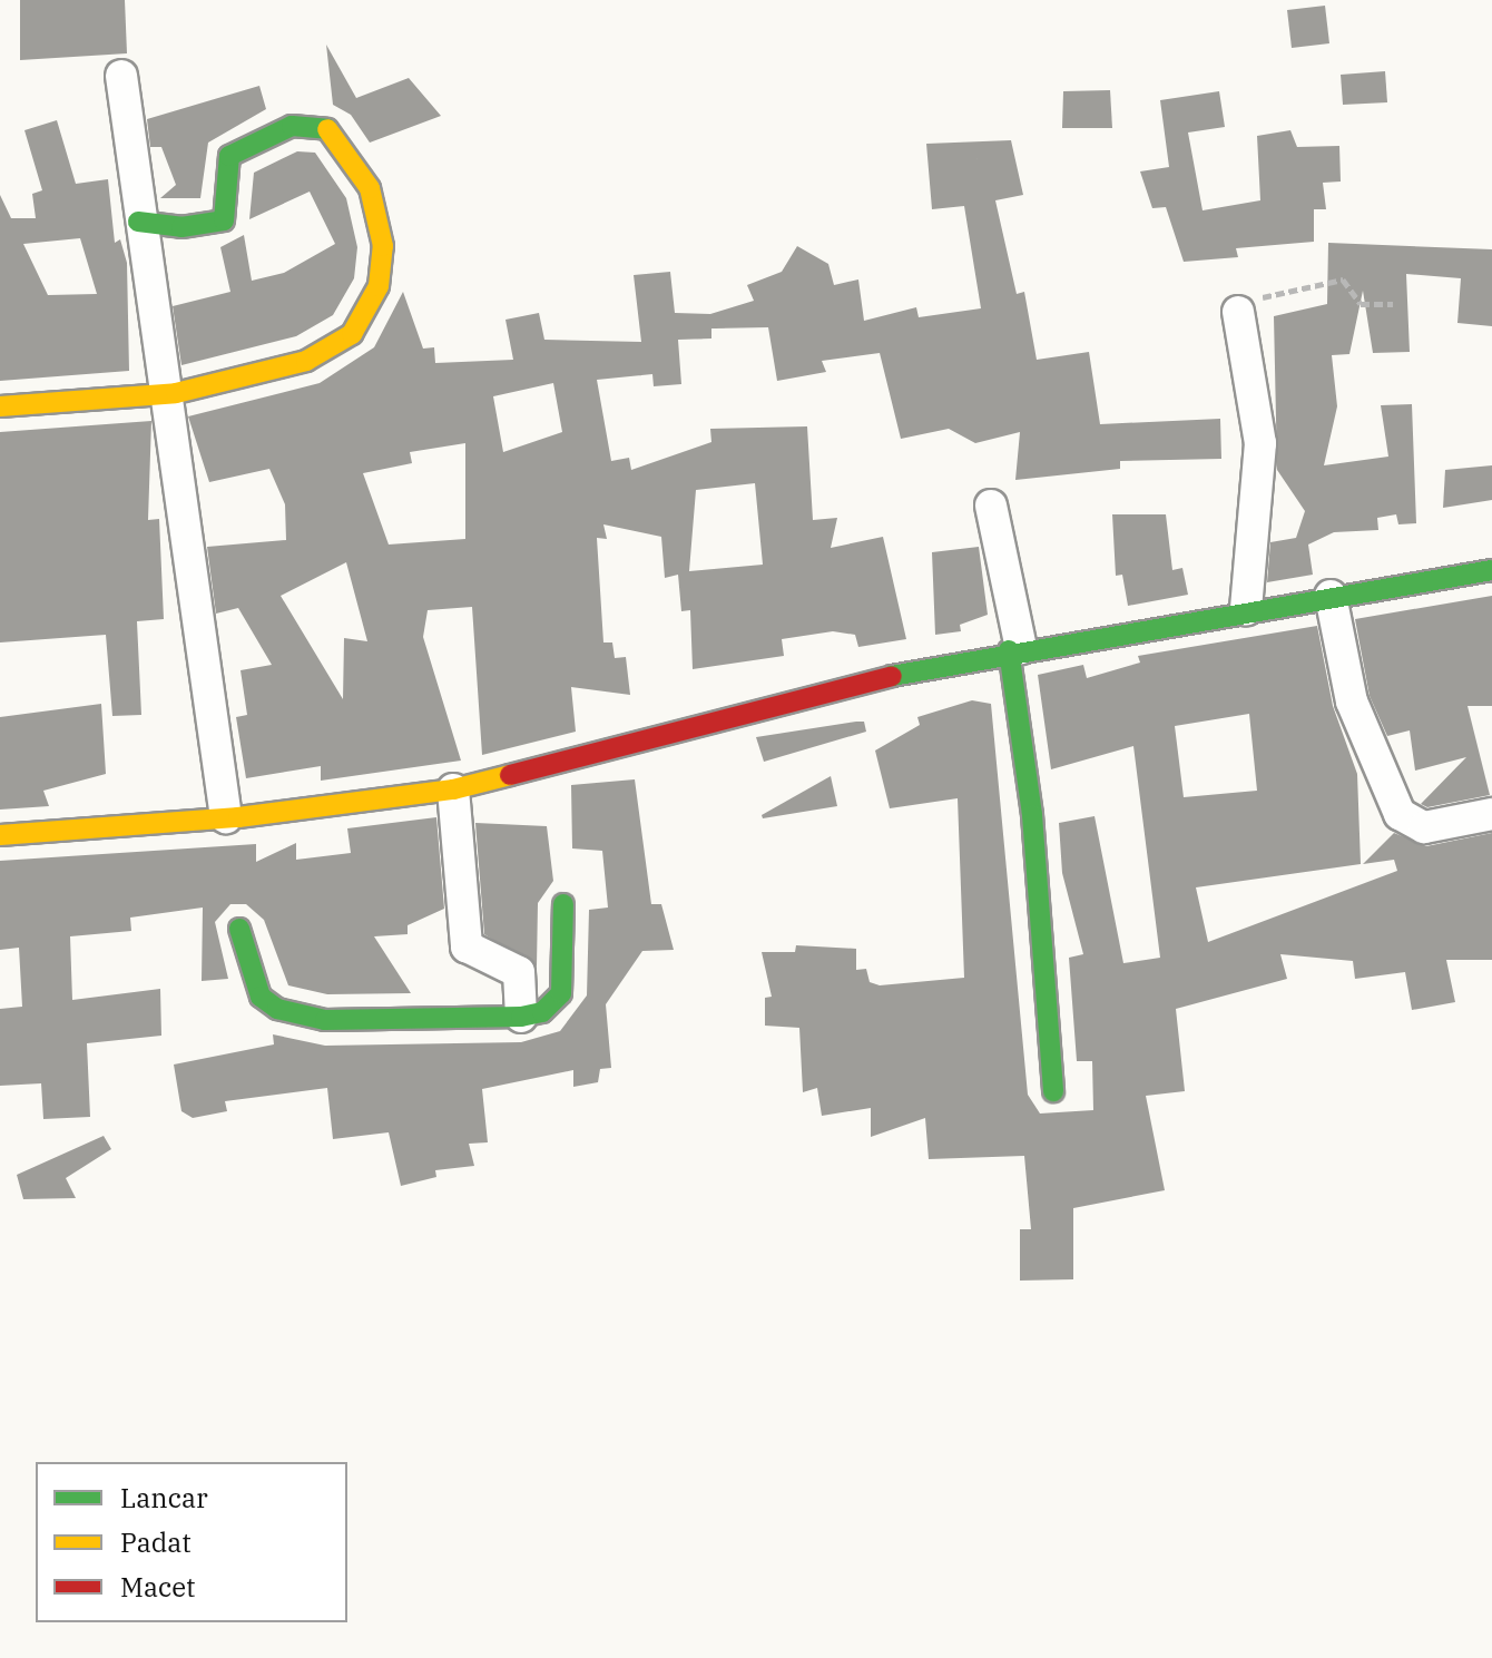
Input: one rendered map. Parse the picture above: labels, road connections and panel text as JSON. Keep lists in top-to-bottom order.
{
  "legend": ["Lancar", "Padat", "Macet"]
}
